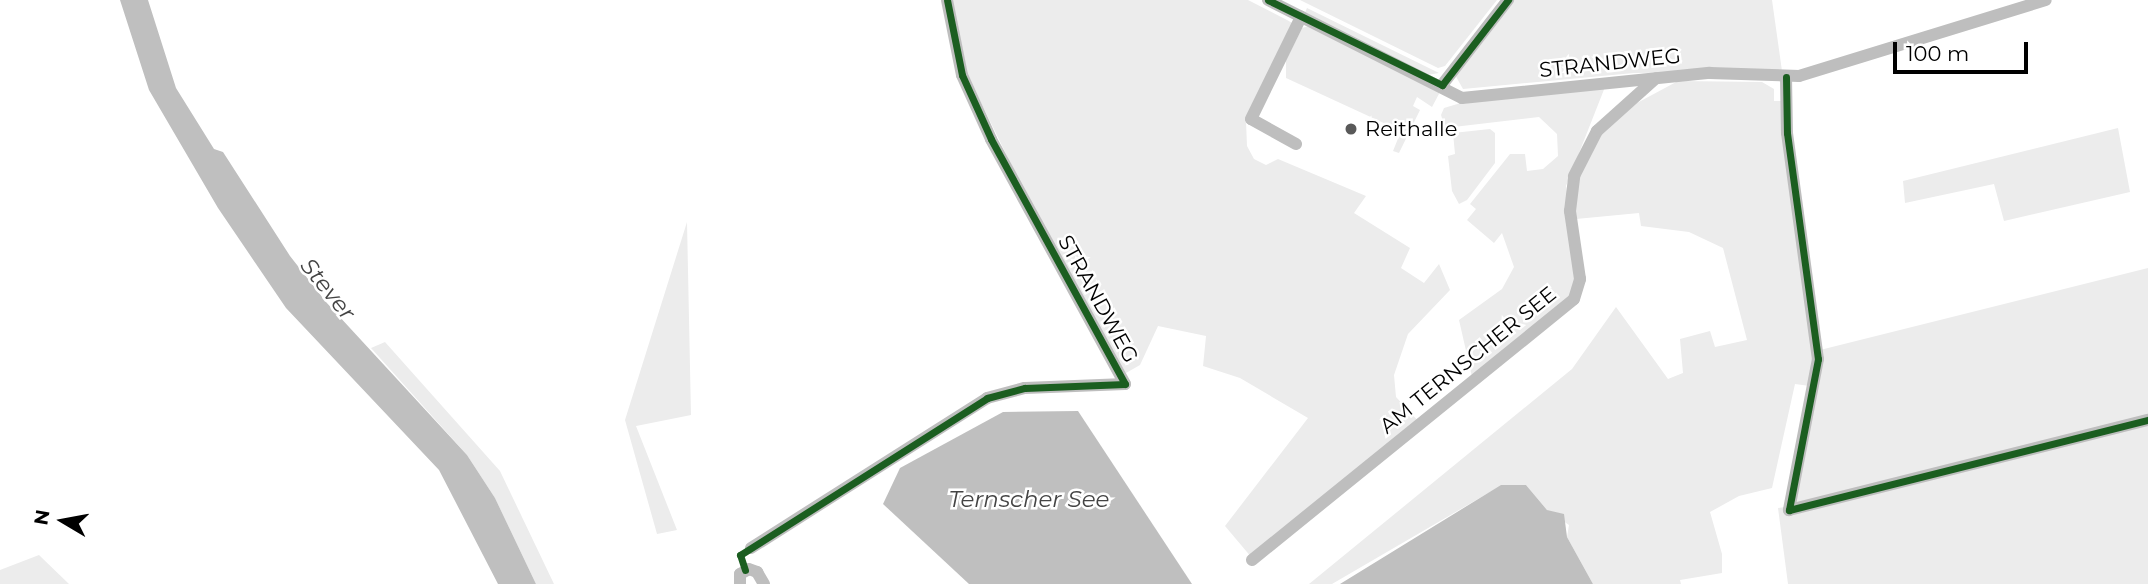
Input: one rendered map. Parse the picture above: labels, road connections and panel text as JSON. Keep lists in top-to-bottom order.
{
  "streets": {
    "street": ["STRANDWEG", "AM TERNSCHER SEE"]
  },
  "crossings": [
    ["STRANDWEG", "AM TERNSCHER SEE"]
  ],
  "water": ["Stever", "Ternscher See"],
  "places": ["Reithalle"],
  "scale_bar": "100 m",
  "north": "left"
}
